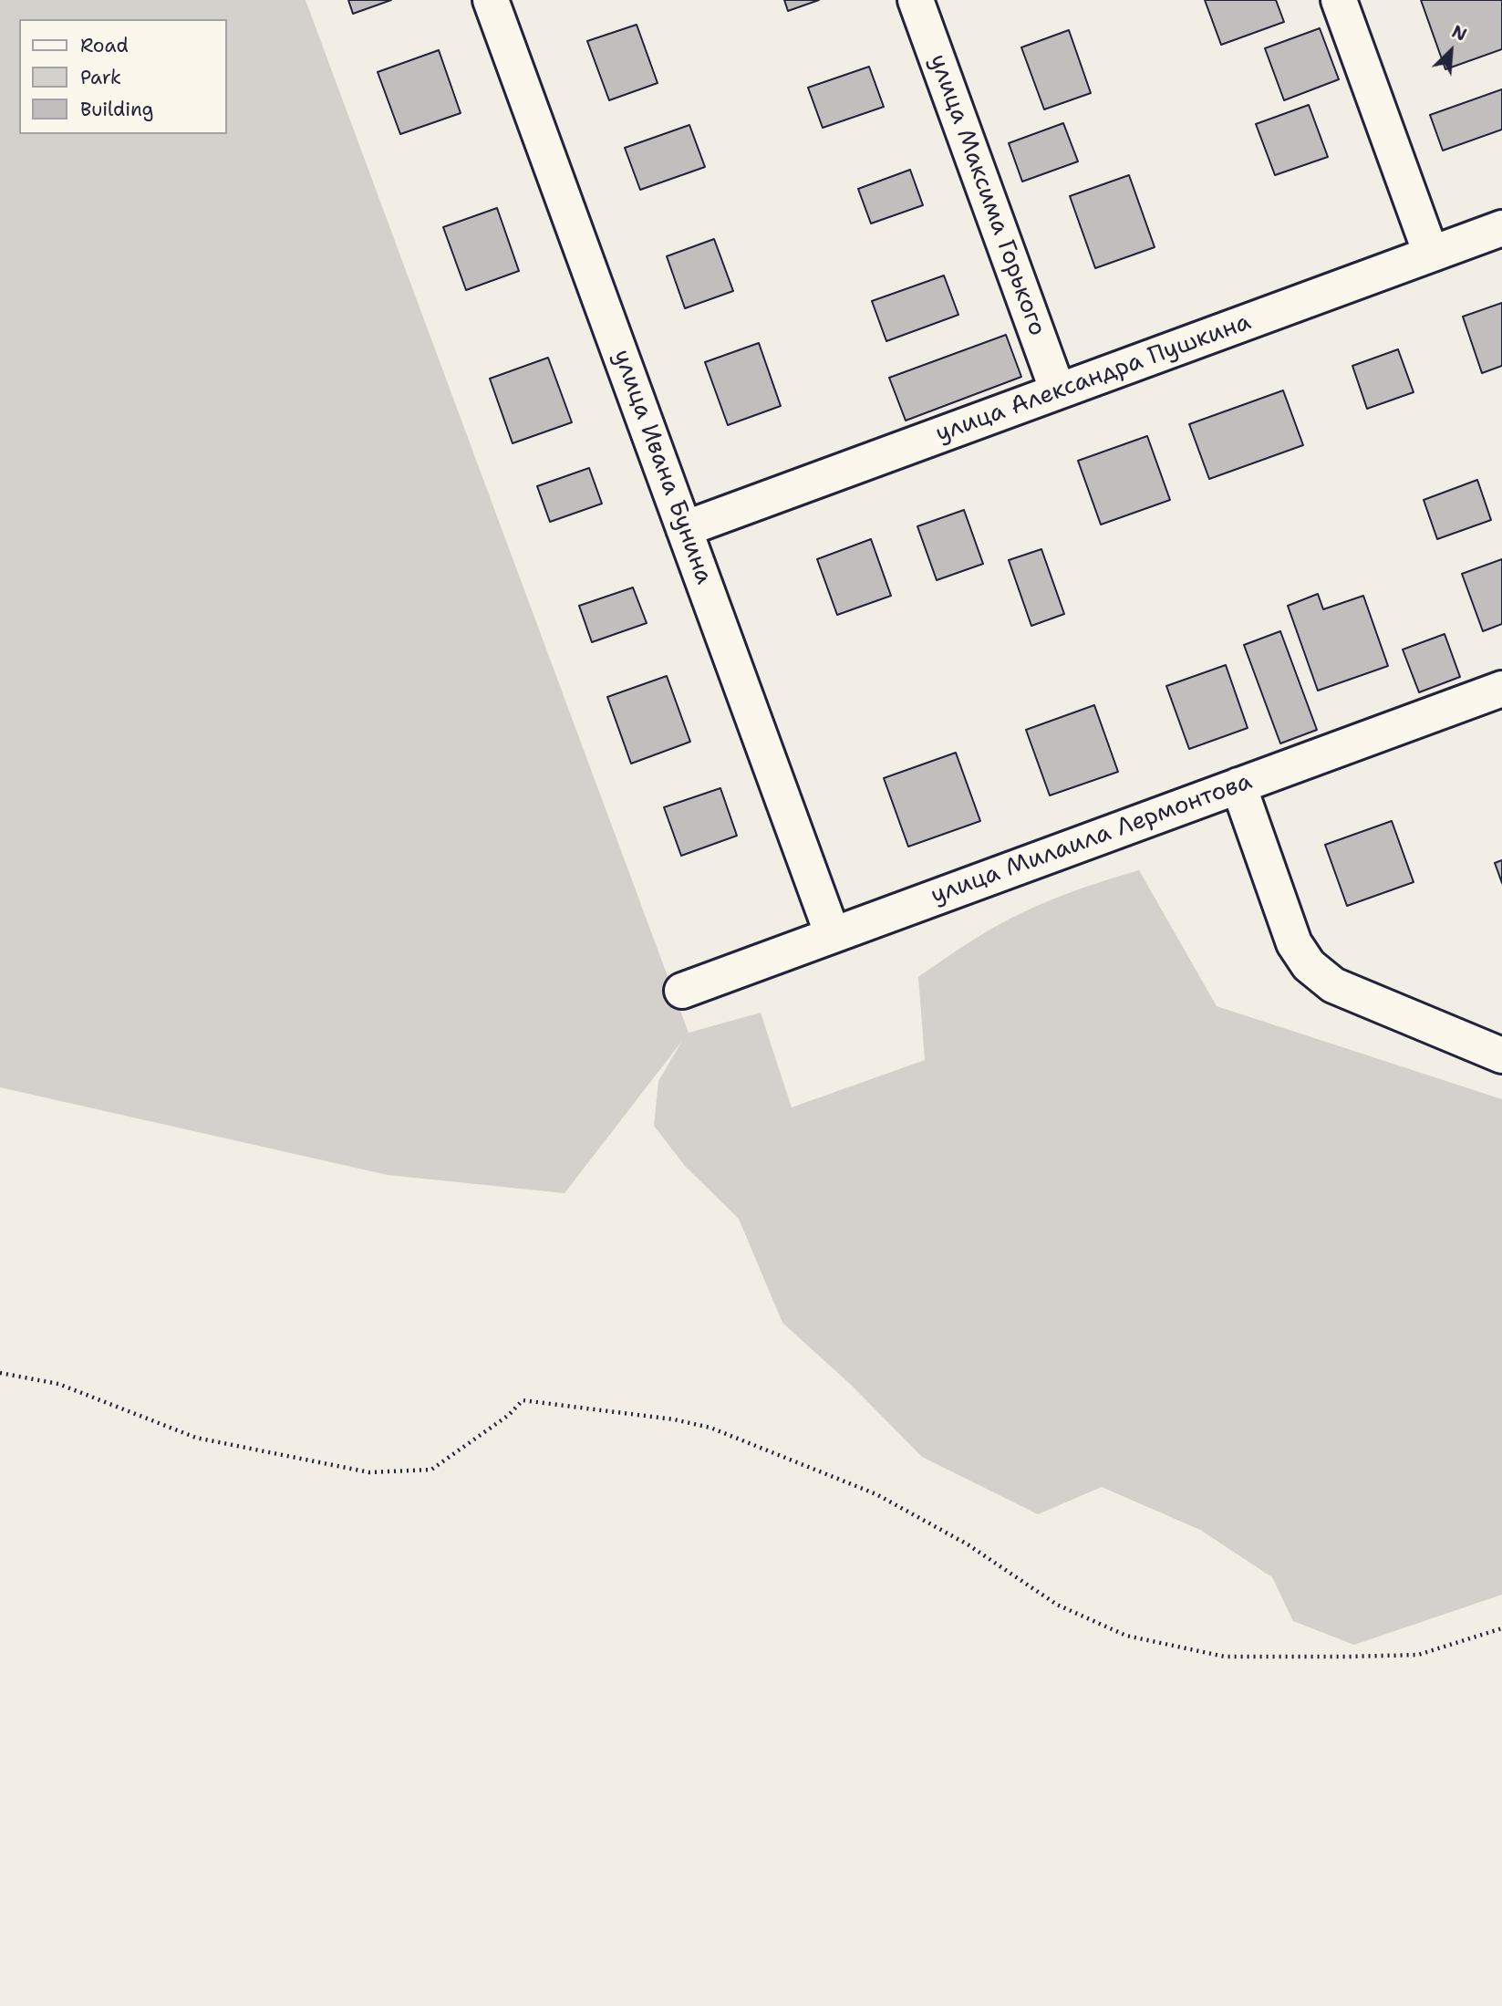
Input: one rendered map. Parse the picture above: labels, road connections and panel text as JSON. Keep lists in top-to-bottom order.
{
  "streets": {
    "street": [
      "улица Максима Горького",
      "улица Александра Пушкина",
      "улица Ивана Бунина",
      "улица Милаила Лермонтова"
    ]
  },
  "crossings": [
    ["улица Максима Горького", "улица Александра Пушкина"],
    ["улица Александра Пушкина", "улица Ивана Бунина"],
    ["улица Ивана Бунина", "улица Милаила Лермонтова"]
  ],
  "legend": ["Road", "Park", "Building"],
  "north": "top right"
}
